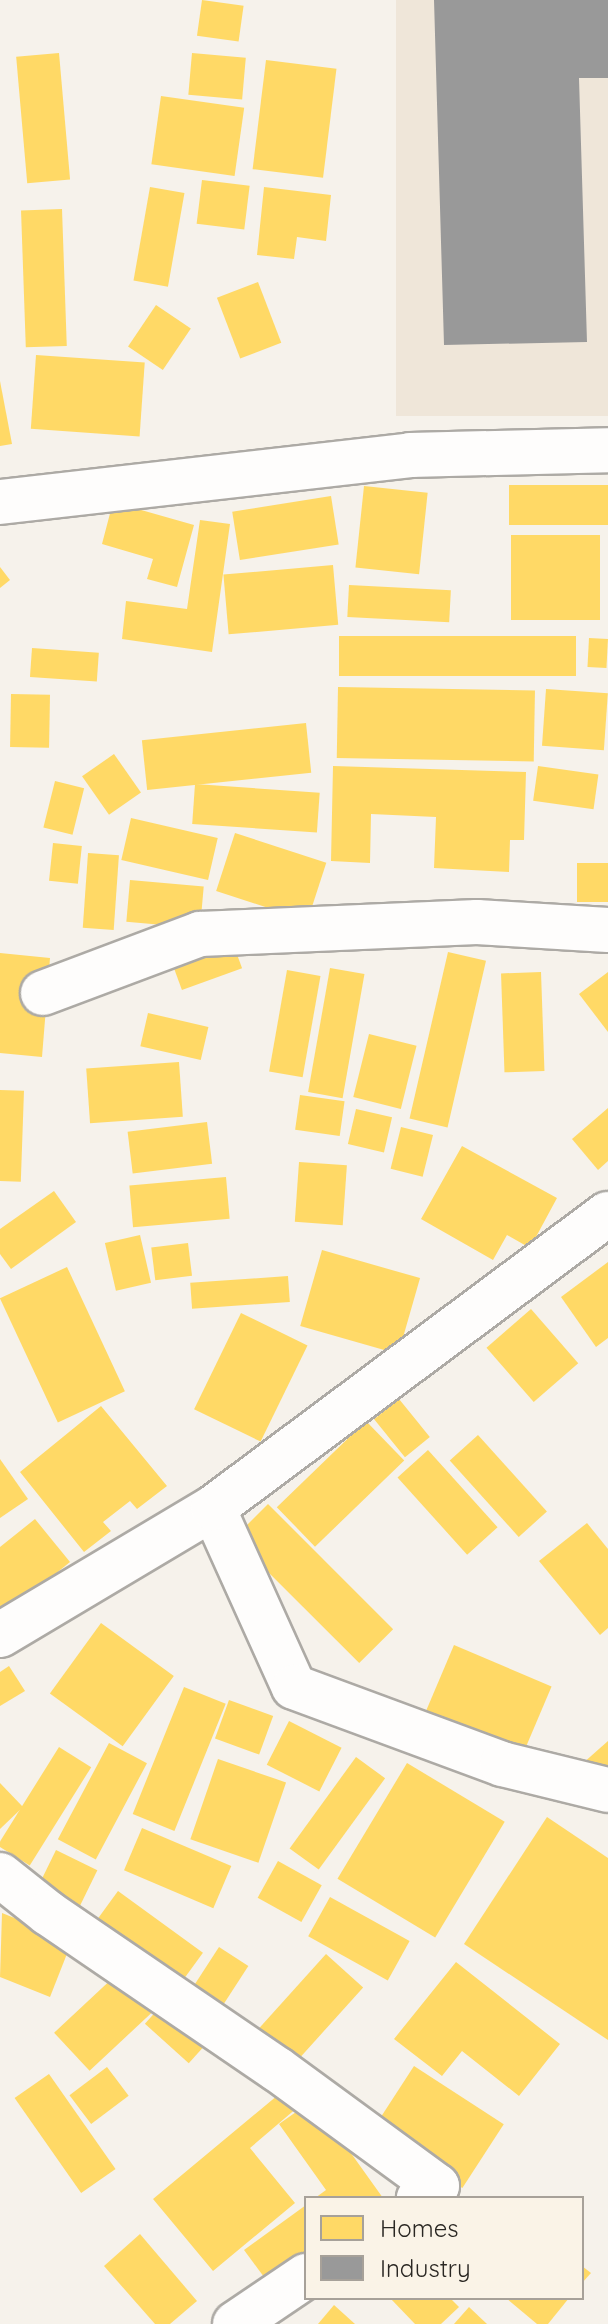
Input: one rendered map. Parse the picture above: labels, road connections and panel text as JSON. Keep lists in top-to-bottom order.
{
  "legend": ["Homes", "Industry"]
}
